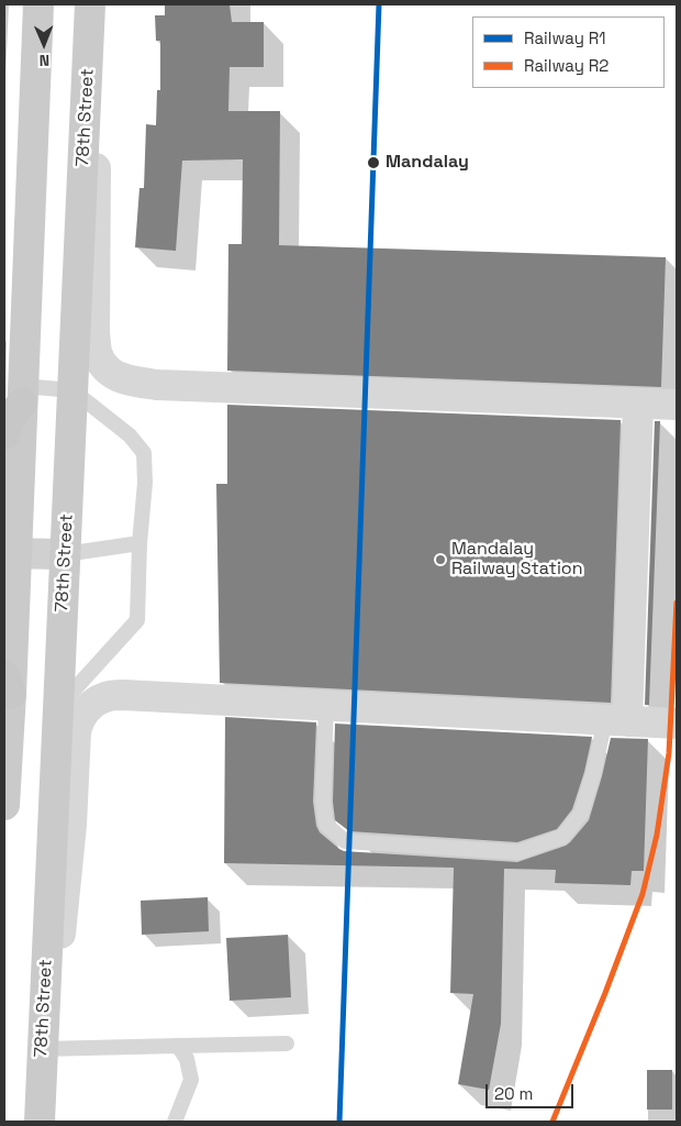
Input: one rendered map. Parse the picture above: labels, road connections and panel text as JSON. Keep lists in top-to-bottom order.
{
  "streets": {
    "main road": ["78th Street"]
  },
  "places": ["Mandalay", "Mandalay Railway Station"],
  "lines": ["rail line R1", "rail line R2"],
  "legend": ["Railway R1", "Railway R2"],
  "scale_bar": "20 m",
  "north": "bottom"
}
